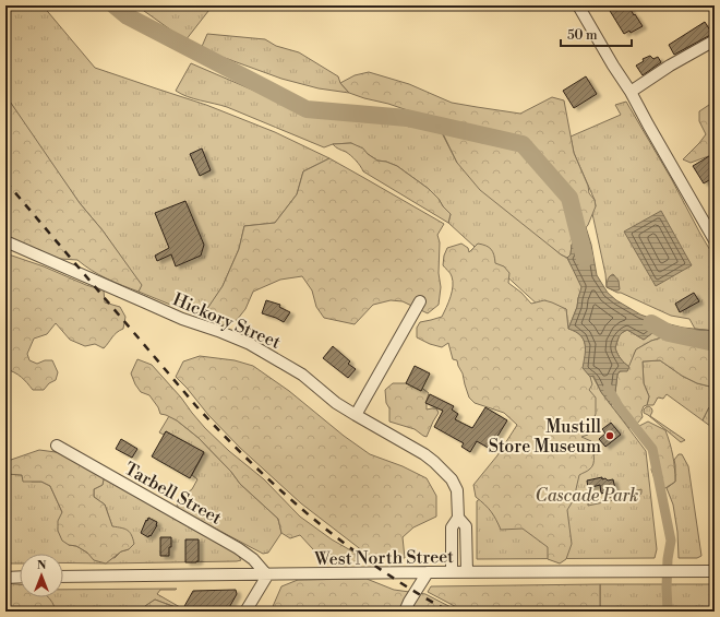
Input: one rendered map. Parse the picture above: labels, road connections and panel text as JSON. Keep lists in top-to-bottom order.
{
  "streets": {
    "street": ["Hickory Street", "Tarbell Street", "West North Street"]
  },
  "crossings": [
    ["Hickory Street", "West North Street"],
    ["Tarbell Street", "West North Street"]
  ],
  "parks": ["Cascade Park"],
  "places": ["Mustill Store Museum"],
  "scale_bar": "50 m",
  "north": "top"
}
